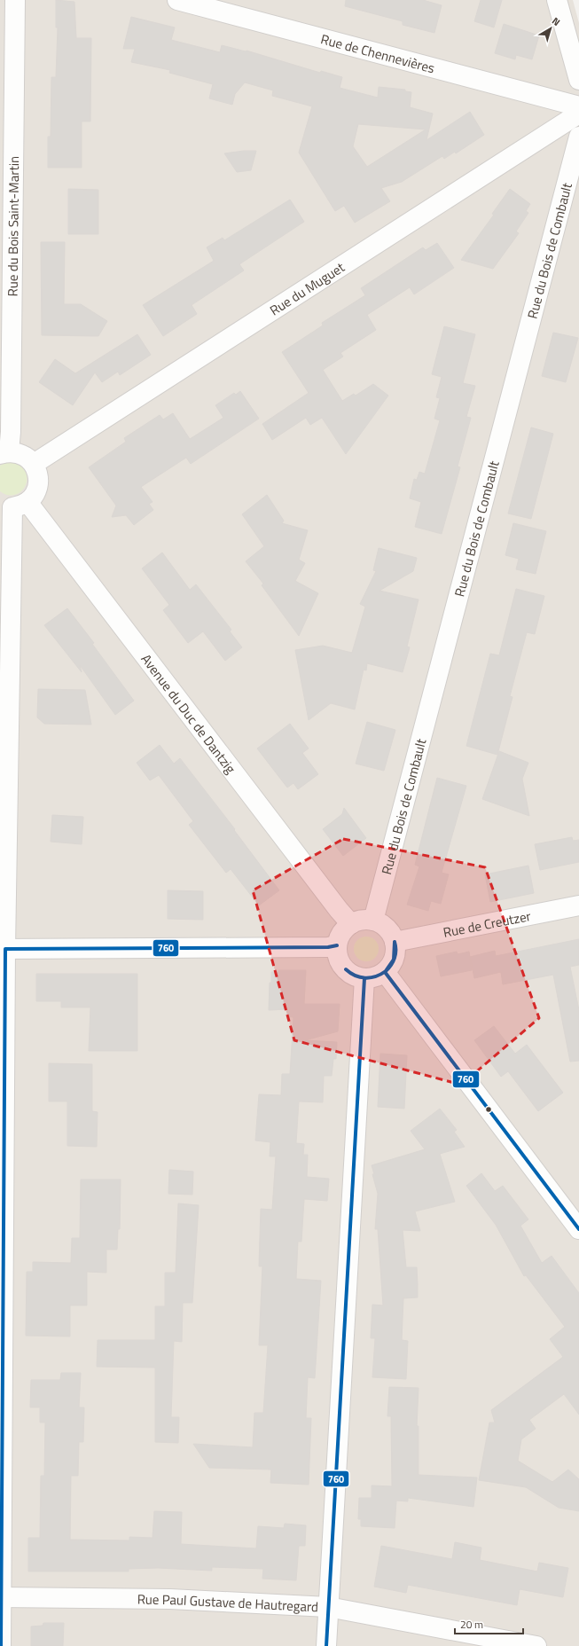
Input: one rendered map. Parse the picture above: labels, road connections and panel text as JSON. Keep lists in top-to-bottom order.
{
  "streets": {
    "street": [
      "Rue de Chennevières",
      "Rue du Bois Saint-Martin",
      "Rue du Bois de Combault",
      "Rue du Muguet",
      "Avenue du Duc de Dantzig",
      "Rue de Creutzer",
      "Rue Paul Gustave de Hautregard"
    ]
  },
  "crossings": [
    ["Rue du Bois de Combault", "Avenue du Duc de Dantzig"],
    ["Rue du Bois de Combault", "Rue de Creutzer"],
    ["Avenue du Duc de Dantzig", "Rue de Creutzer"]
  ],
  "lines": ["transit line 760"],
  "scale_bar": "20 m",
  "north": "top right"
}
